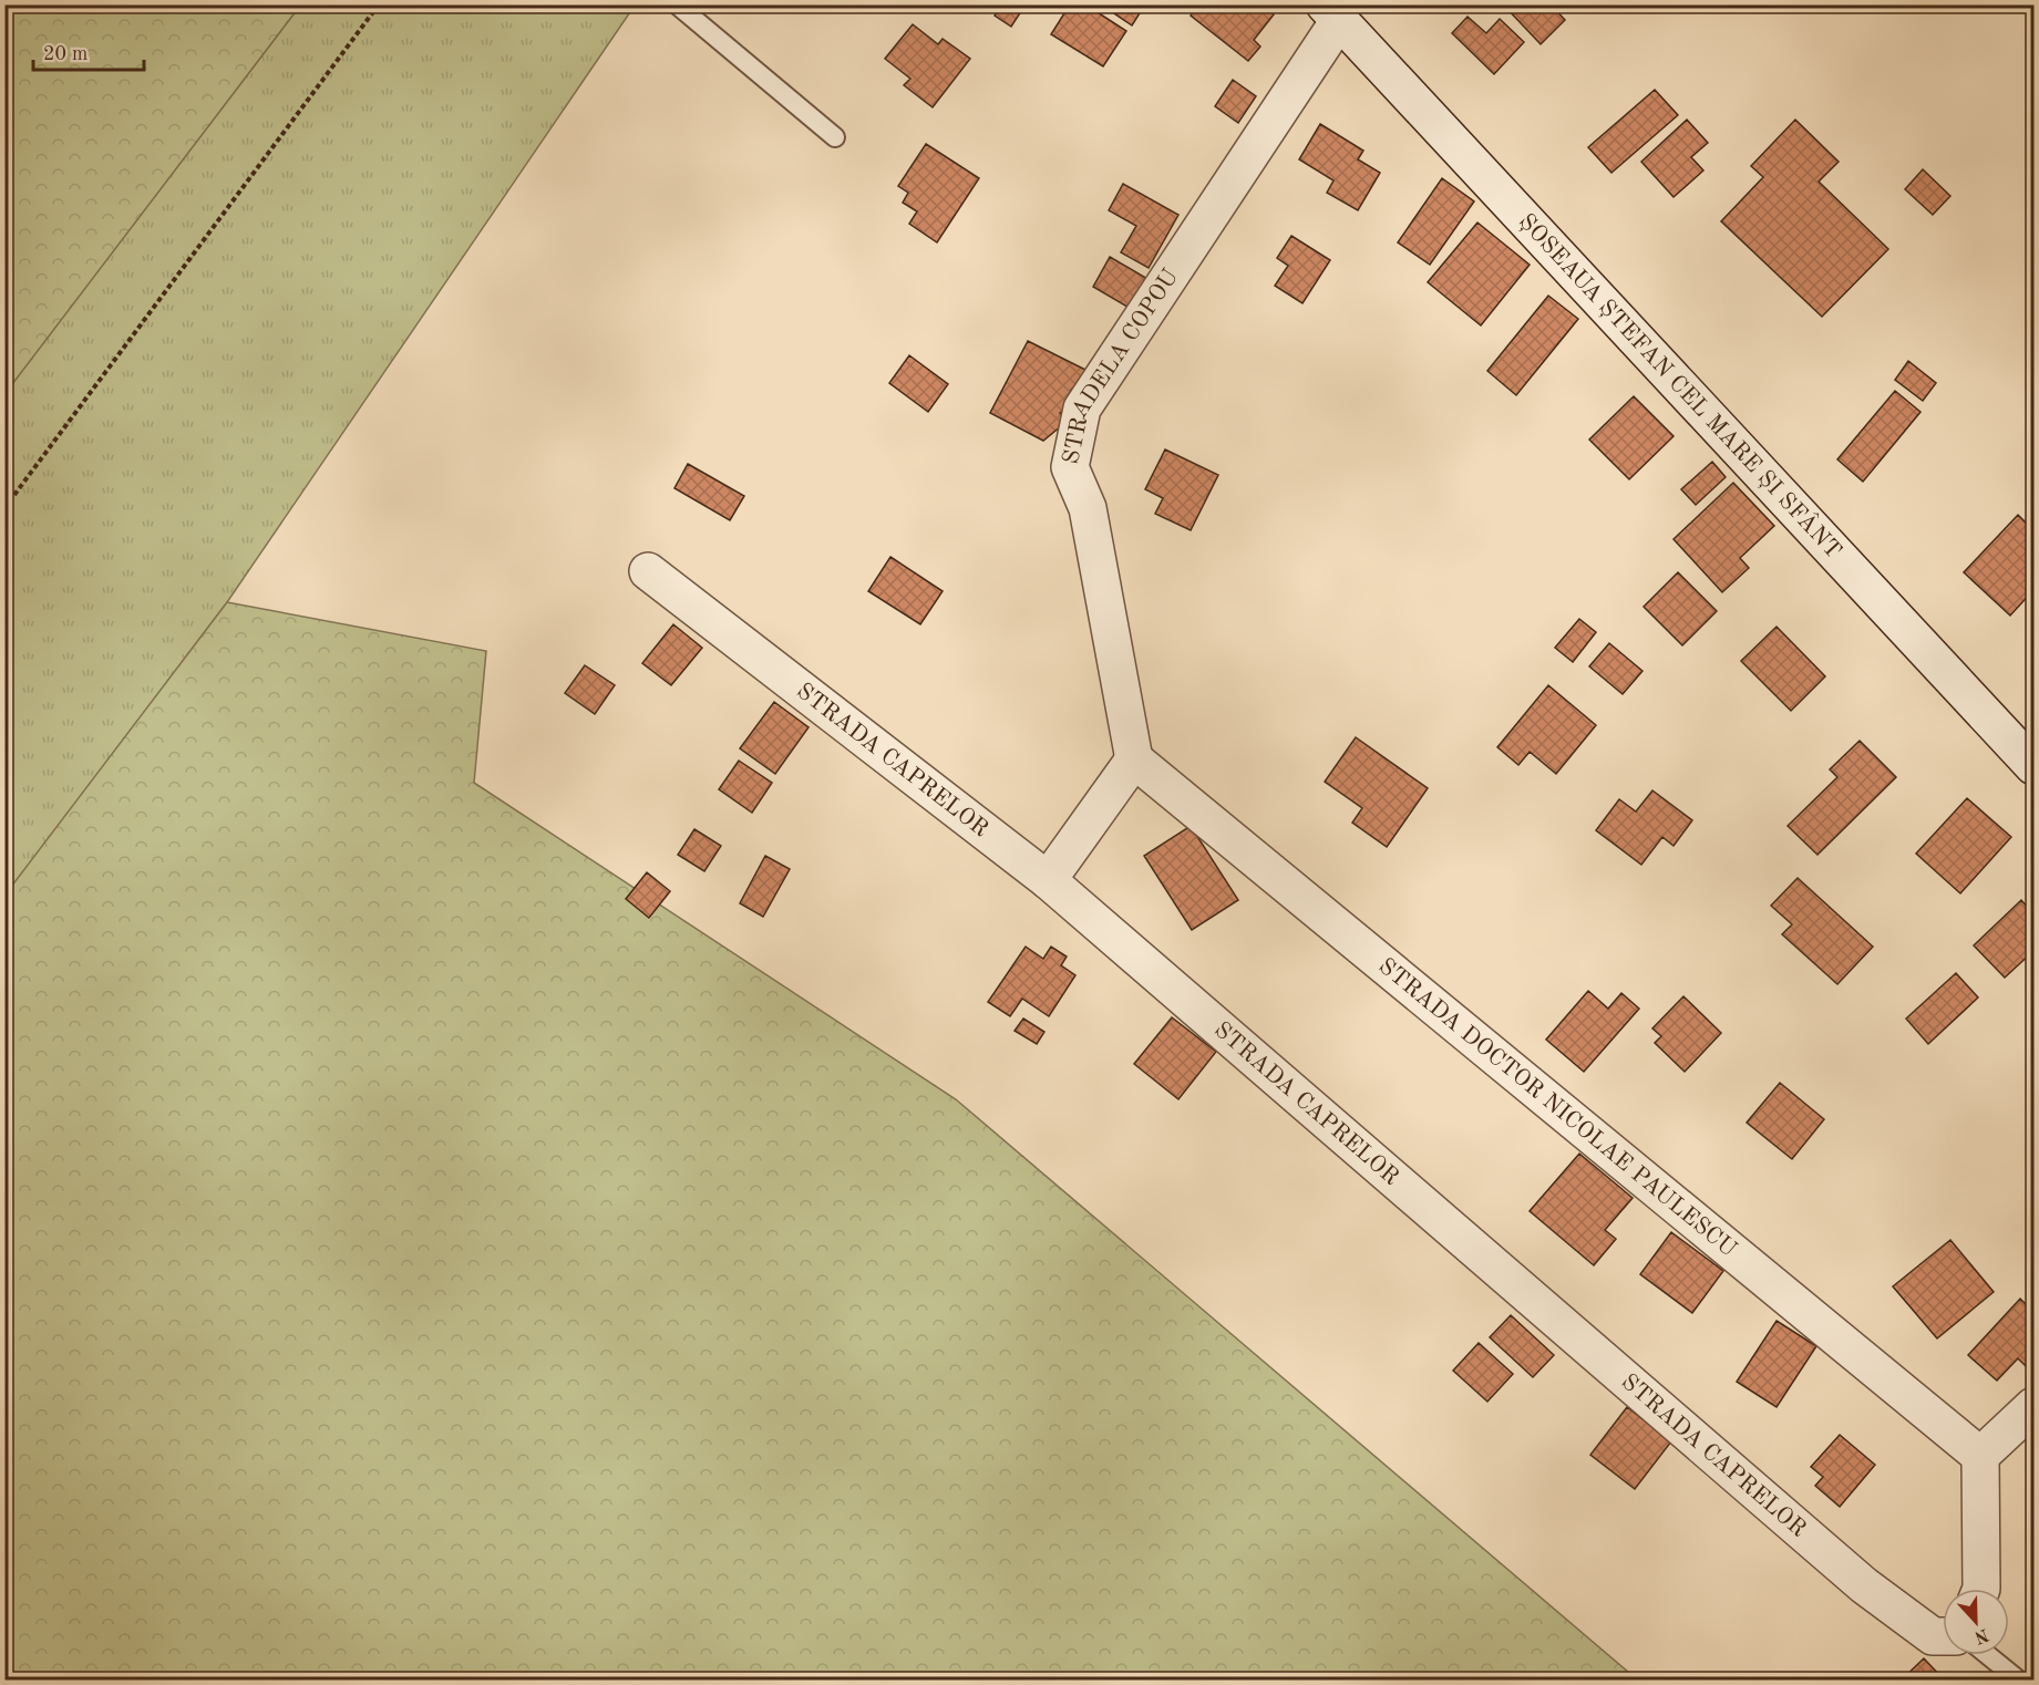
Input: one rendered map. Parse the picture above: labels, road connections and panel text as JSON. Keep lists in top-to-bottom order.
{
  "streets": {
    "street": [
      "STRADELA COPOU",
      "ȘOSEAUA ȘTEFAN CEL MARE ȘI SFÂNT",
      "STRADA CAPRELOR",
      "STRADA DOCTOR NICOLAE PAULESCU"
    ]
  },
  "crossings": [
    ["STRADELA COPOU", "ȘOSEAUA ȘTEFAN CEL MARE ȘI SFÂNT"],
    ["STRADELA COPOU", "STRADA DOCTOR NICOLAE PAULESCU"]
  ],
  "scale_bar": "20 m",
  "north": "bottom"
}
